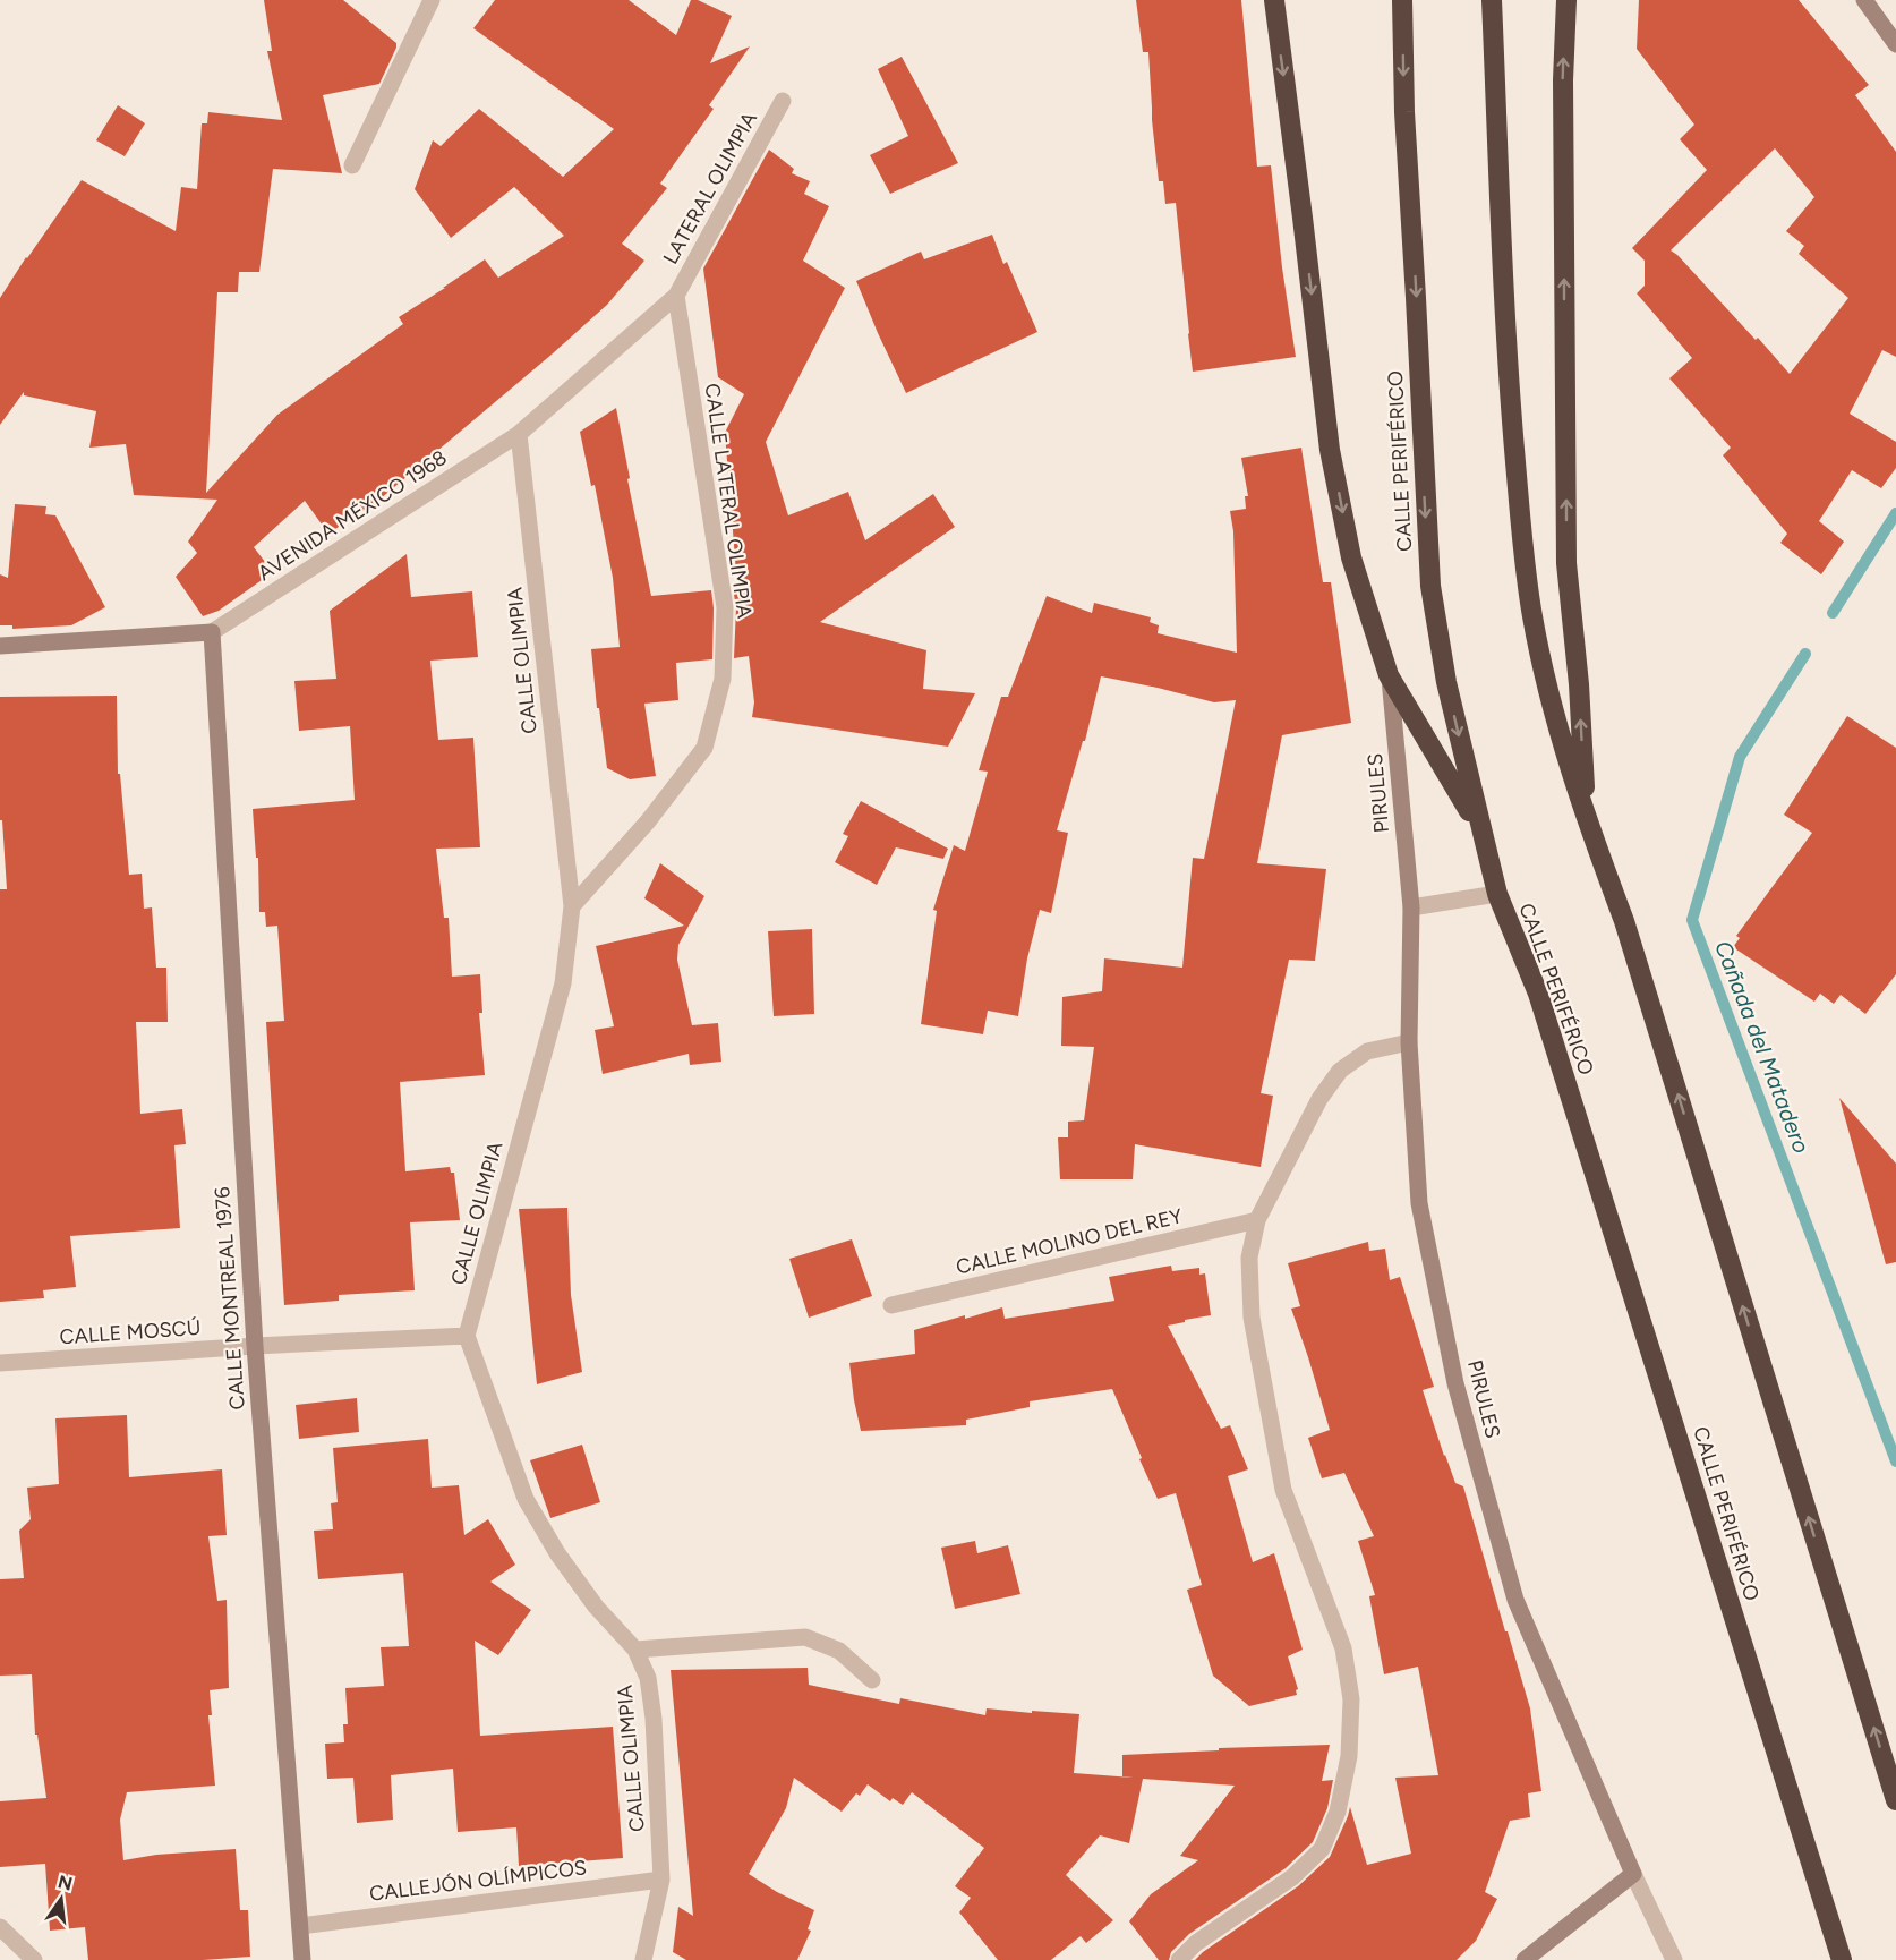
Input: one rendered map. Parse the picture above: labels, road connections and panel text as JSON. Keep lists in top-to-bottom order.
{
  "streets": {
    "highway": ["CALLE PERIFÉRICO"],
    "street": [
      "LATERAL OLIMPIA",
      "CALLE LATERAL OLIMPIA",
      "AVENIDA MÉXICO 1968",
      "CALLE OLIMPIA",
      "PIRULES",
      "CALLE MOLINO DEL REY",
      "CALLE MONTREAL 1976",
      "CALLE MOSCÚ",
      "CALLEJÓN OLÍMPICOS"
    ]
  },
  "crossings": [
    ["LATERAL OLIMPIA", "CALLE LATERAL OLIMPIA"],
    ["LATERAL OLIMPIA", "AVENIDA MÉXICO 1968"],
    ["CALLE LATERAL OLIMPIA", "AVENIDA MÉXICO 1968"],
    ["CALLE LATERAL OLIMPIA", "CALLE OLIMPIA"],
    ["AVENIDA MÉXICO 1968", "CALLE OLIMPIA"],
    ["AVENIDA MÉXICO 1968", "CALLE MONTREAL 1976"],
    ["CALLE OLIMPIA", "CALLE MOSCÚ"],
    ["CALLE OLIMPIA", "CALLEJÓN OLÍMPICOS"],
    ["CALLE MONTREAL 1976", "CALLE MOSCÚ"],
    ["CALLE MONTREAL 1976", "CALLEJÓN OLÍMPICOS"]
  ],
  "water": ["Cañada del Matadero"],
  "north": "top"
}
